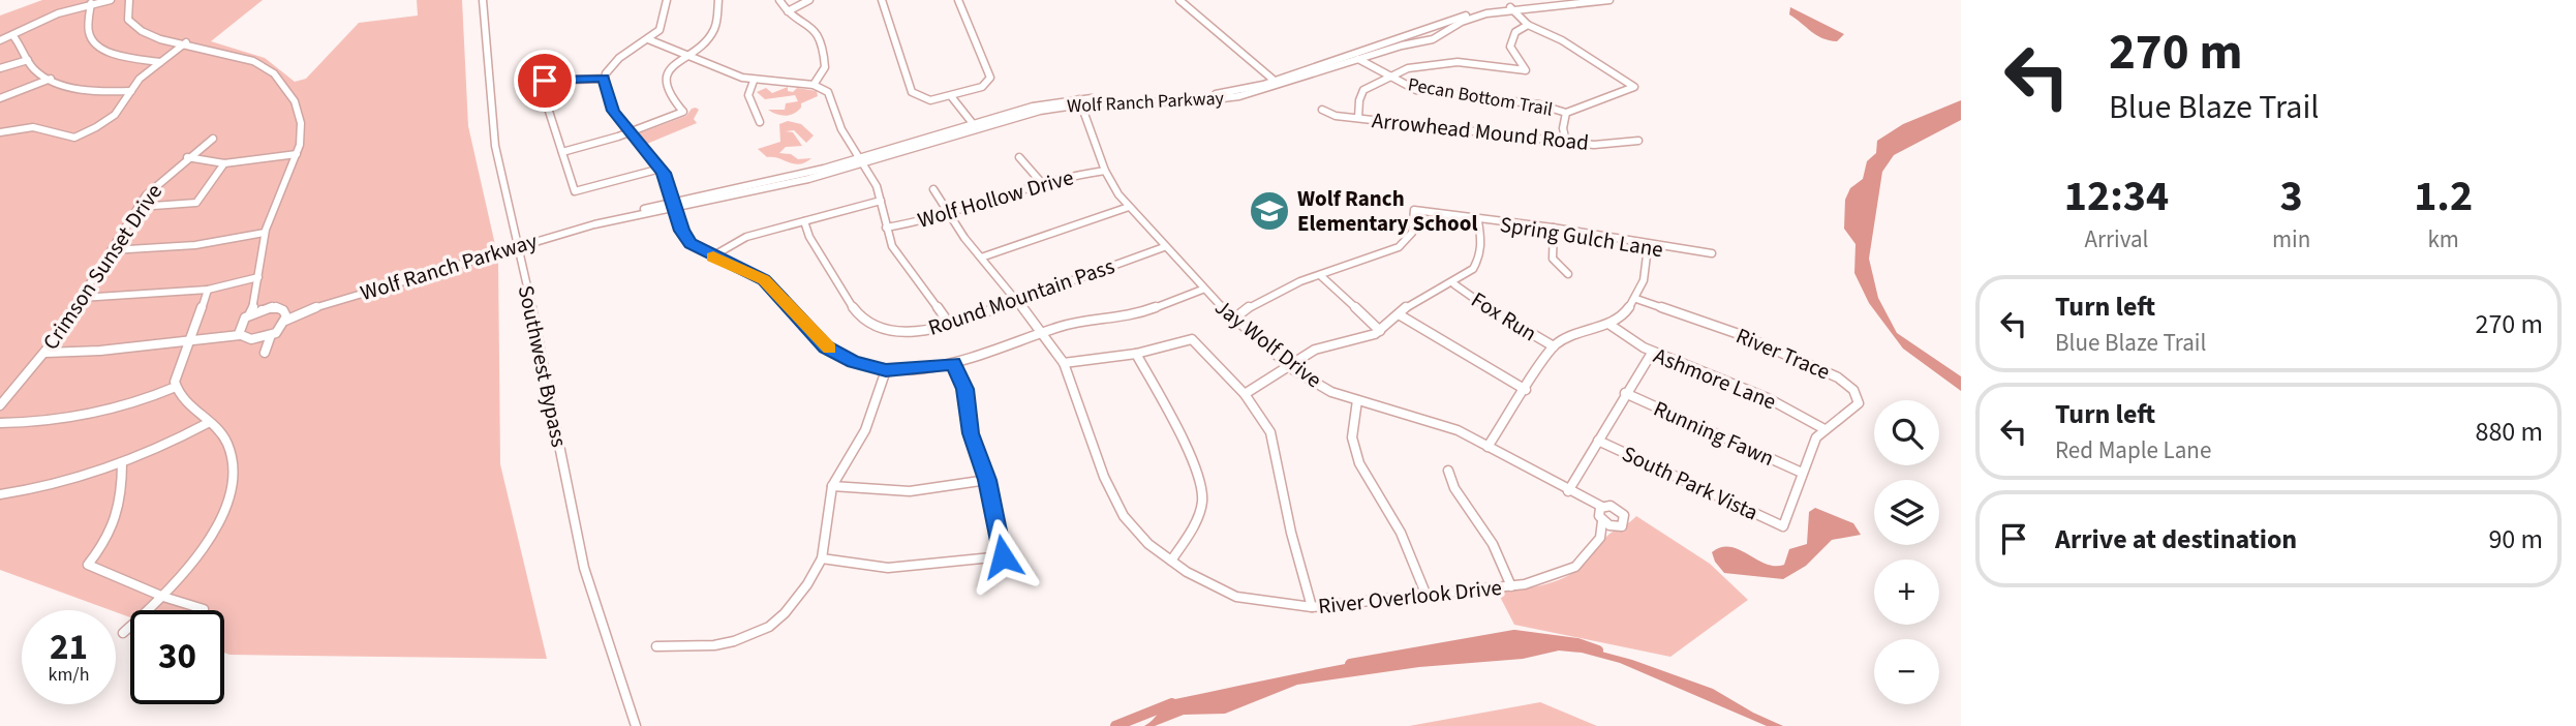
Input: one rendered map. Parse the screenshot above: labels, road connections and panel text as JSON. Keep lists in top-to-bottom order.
{
  "streets": {
    "street": [
      "Pecan Bottom Trail",
      "Wolf Ranch Parkway",
      "Arrowhead Mound Road",
      "Wolf Hollow Drive",
      "Spring Gulch Lane",
      "Crimson Sunset Drive",
      "Round Mountain Pass",
      "Fox Run",
      "Jay Wolf Drive",
      "River Trace",
      "Southwest Bypass",
      "Ashmore Lane",
      "Running Fawn",
      "South Park Vista",
      "River Overlook Drive"
    ]
  },
  "crossings": [
    ["Pecan Bottom Trail", "Wolf Ranch Parkway"],
    ["Wolf Ranch Parkway", "Jay Wolf Drive"],
    ["Wolf Ranch Parkway", "Southwest Bypass"],
    ["Wolf Hollow Drive", "Jay Wolf Drive"],
    ["Wolf Hollow Drive", "River Overlook Drive"],
    ["Spring Gulch Lane", "Jay Wolf Drive"],
    ["Round Mountain Pass", "Jay Wolf Drive"],
    ["Round Mountain Pass", "River Overlook Drive"],
    ["River Trace", "Ashmore Lane"],
    ["River Trace", "Running Fawn"],
    ["River Trace", "South Park Vista"]
  ],
  "places": {
    "school or university": ["Wolf Ranch Elementary School"]
  },
  "page": {
    "turn": ["270 m", "Blue Blaze Trail"],
    "eta": [
      "12:34",
      "Arrival",
      "3",
      "min",
      "1.2",
      "km"
    ],
    "list": [
      {
        "name": "Turn left",
        "note": "Blue Blaze Trail",
        "value": "270 m"
      },
      {
        "name": "Turn left",
        "note": "Red Maple Lane",
        "value": "880 m"
      },
      {
        "name": "Arrive at destination",
        "value": "90 m"
      }
    ],
    "map_buttons": ["+", "−"],
    "speed": "21 km/h",
    "limit": "30"
  }
}
